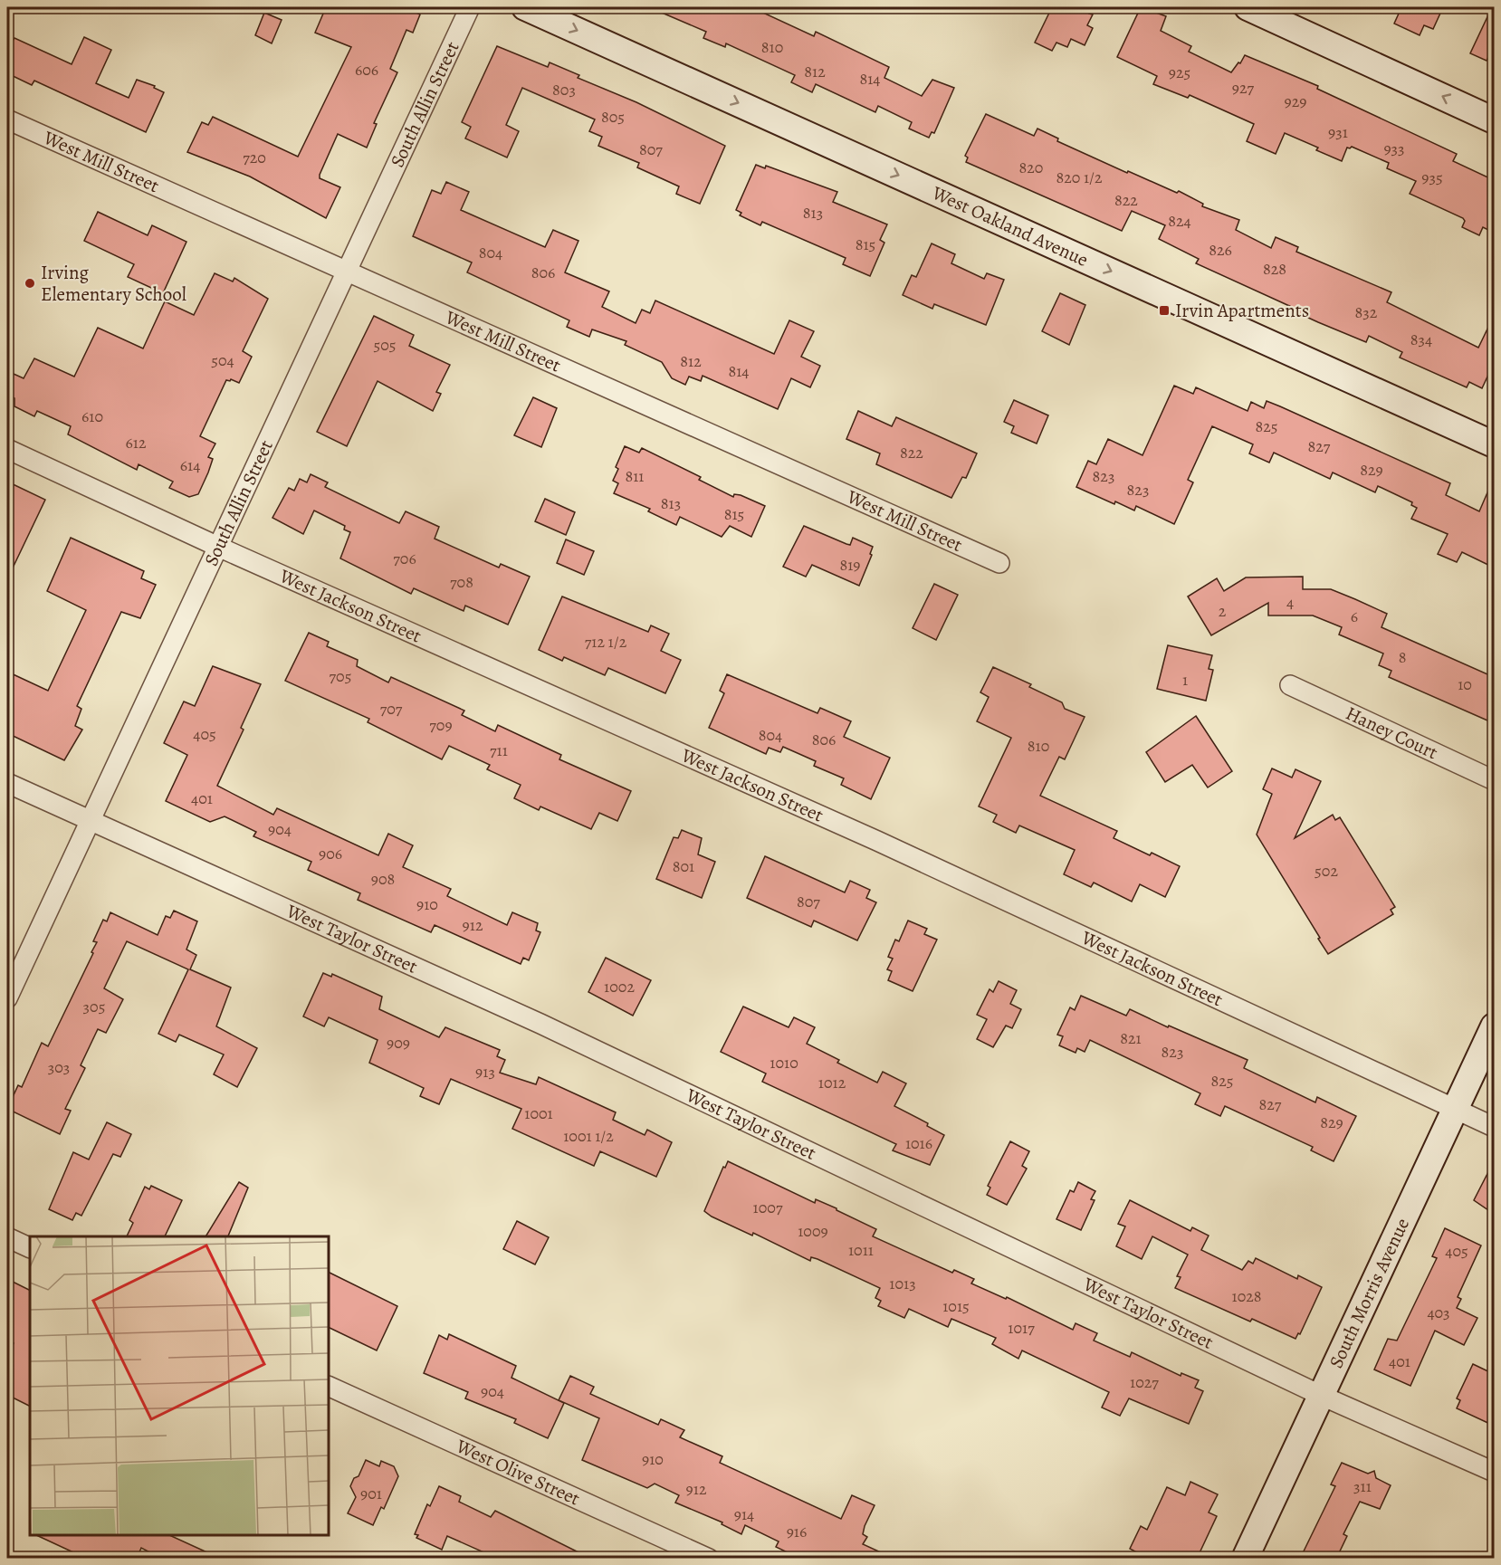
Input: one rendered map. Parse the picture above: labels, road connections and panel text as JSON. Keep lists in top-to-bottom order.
{
  "streets": {
    "main road": ["West Oakland Avenue", "South Morris Avenue"],
    "street": [
      "South Allin Street",
      "West Mill Street",
      "West Jackson Street",
      "Haney Court",
      "West Taylor Street",
      "West Olive Street"
    ]
  },
  "crossings": [
    ["South Allin Street", "West Mill Street"],
    ["South Allin Street", "West Jackson Street"],
    ["South Allin Street", "West Taylor Street"],
    ["West Jackson Street", "South Morris Avenue"],
    ["West Taylor Street", "South Morris Avenue"]
  ],
  "one_way": ["West Oakland Avenue"],
  "places": {
    "other": ["Irving Elementary School"],
    "transit": ["Irvin Apartments"]
  },
  "house_numbers": [
    "810",
    "606",
    "812",
    "925",
    "814",
    "927",
    "803",
    "929",
    "805",
    "931",
    "933",
    "807",
    "720",
    "820",
    "820 1/2",
    "935",
    "822",
    "813",
    "824",
    "815",
    "826",
    "804",
    "828",
    "806",
    "832",
    "834",
    "505",
    "504",
    "812",
    "814",
    "610",
    "825",
    "612",
    "827",
    "822",
    "614",
    "829",
    "811",
    "823",
    "823",
    "813",
    "815",
    "706",
    "819",
    "708",
    "4",
    "2",
    "6",
    "712 1/2",
    "8",
    "705",
    "1",
    "10",
    "707",
    "709",
    "405",
    "804",
    "806",
    "810",
    "711",
    "401",
    "904",
    "906",
    "801",
    "502",
    "908",
    "807",
    "910",
    "912",
    "1002",
    "305",
    "821",
    "909",
    "823",
    "1010",
    "303",
    "913",
    "825",
    "1012",
    "827",
    "1001",
    "829",
    "1001 1/2",
    "1016",
    "1007",
    "1009",
    "1011",
    "405",
    "1013",
    "1028",
    "1015",
    "403",
    "1017",
    "401",
    "1027",
    "904",
    "910",
    "311",
    "912",
    "901",
    "914",
    "916"
  ]
}
